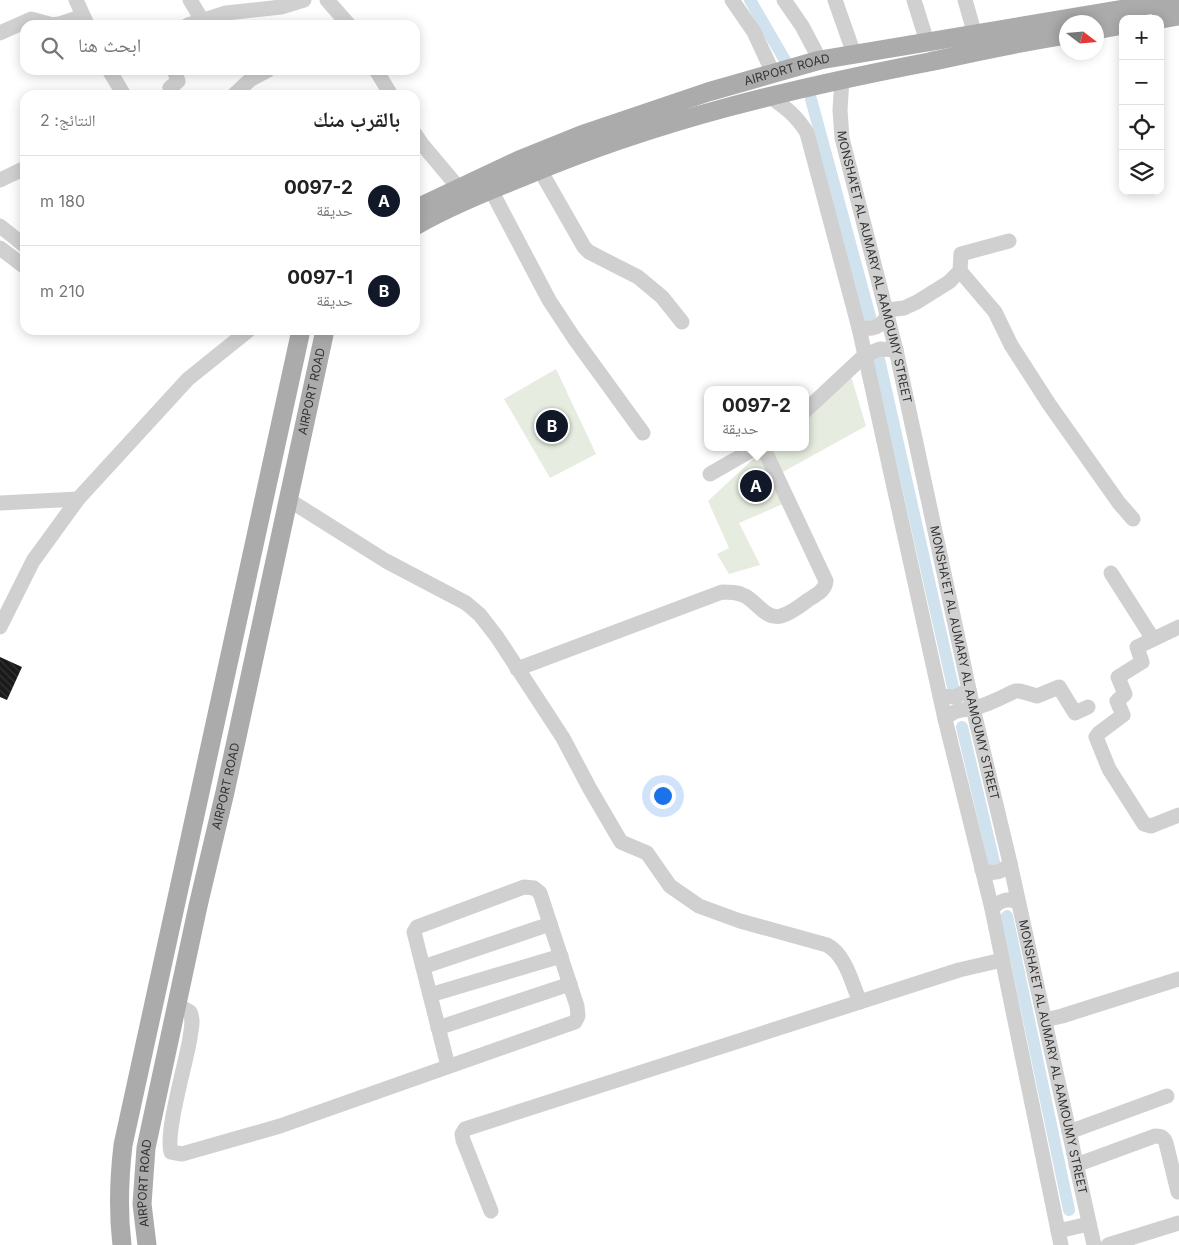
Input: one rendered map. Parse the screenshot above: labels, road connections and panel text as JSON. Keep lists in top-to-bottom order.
{
  "streets": {
    "main road": ["AIRPORT ROAD"],
    "street": ["MONSHA'ET AL AUMARY AL AAMOUMY STREET"]
  },
  "crossings": [
    ["AIRPORT ROAD", "MONSHA'ET AL AUMARY AL AAMOUMY STREET"]
  ],
  "north": "right",
  "page": {
    "map_buttons": ["+", "−"],
    "search": "ابحث هنا",
    "heading": ["بالقرب منك", "النتائج: 2"],
    "list": [
      {
        "mark": "A",
        "name": "0097-2",
        "note": "حديقة",
        "value": "180 m"
      },
      {
        "mark": "B",
        "name": "0097-1",
        "note": "حديقة",
        "value": "210 m"
      }
    ],
    "popup": ["0097-2", "حديقة"],
    "pins": ["B", "A"]
  }
}
